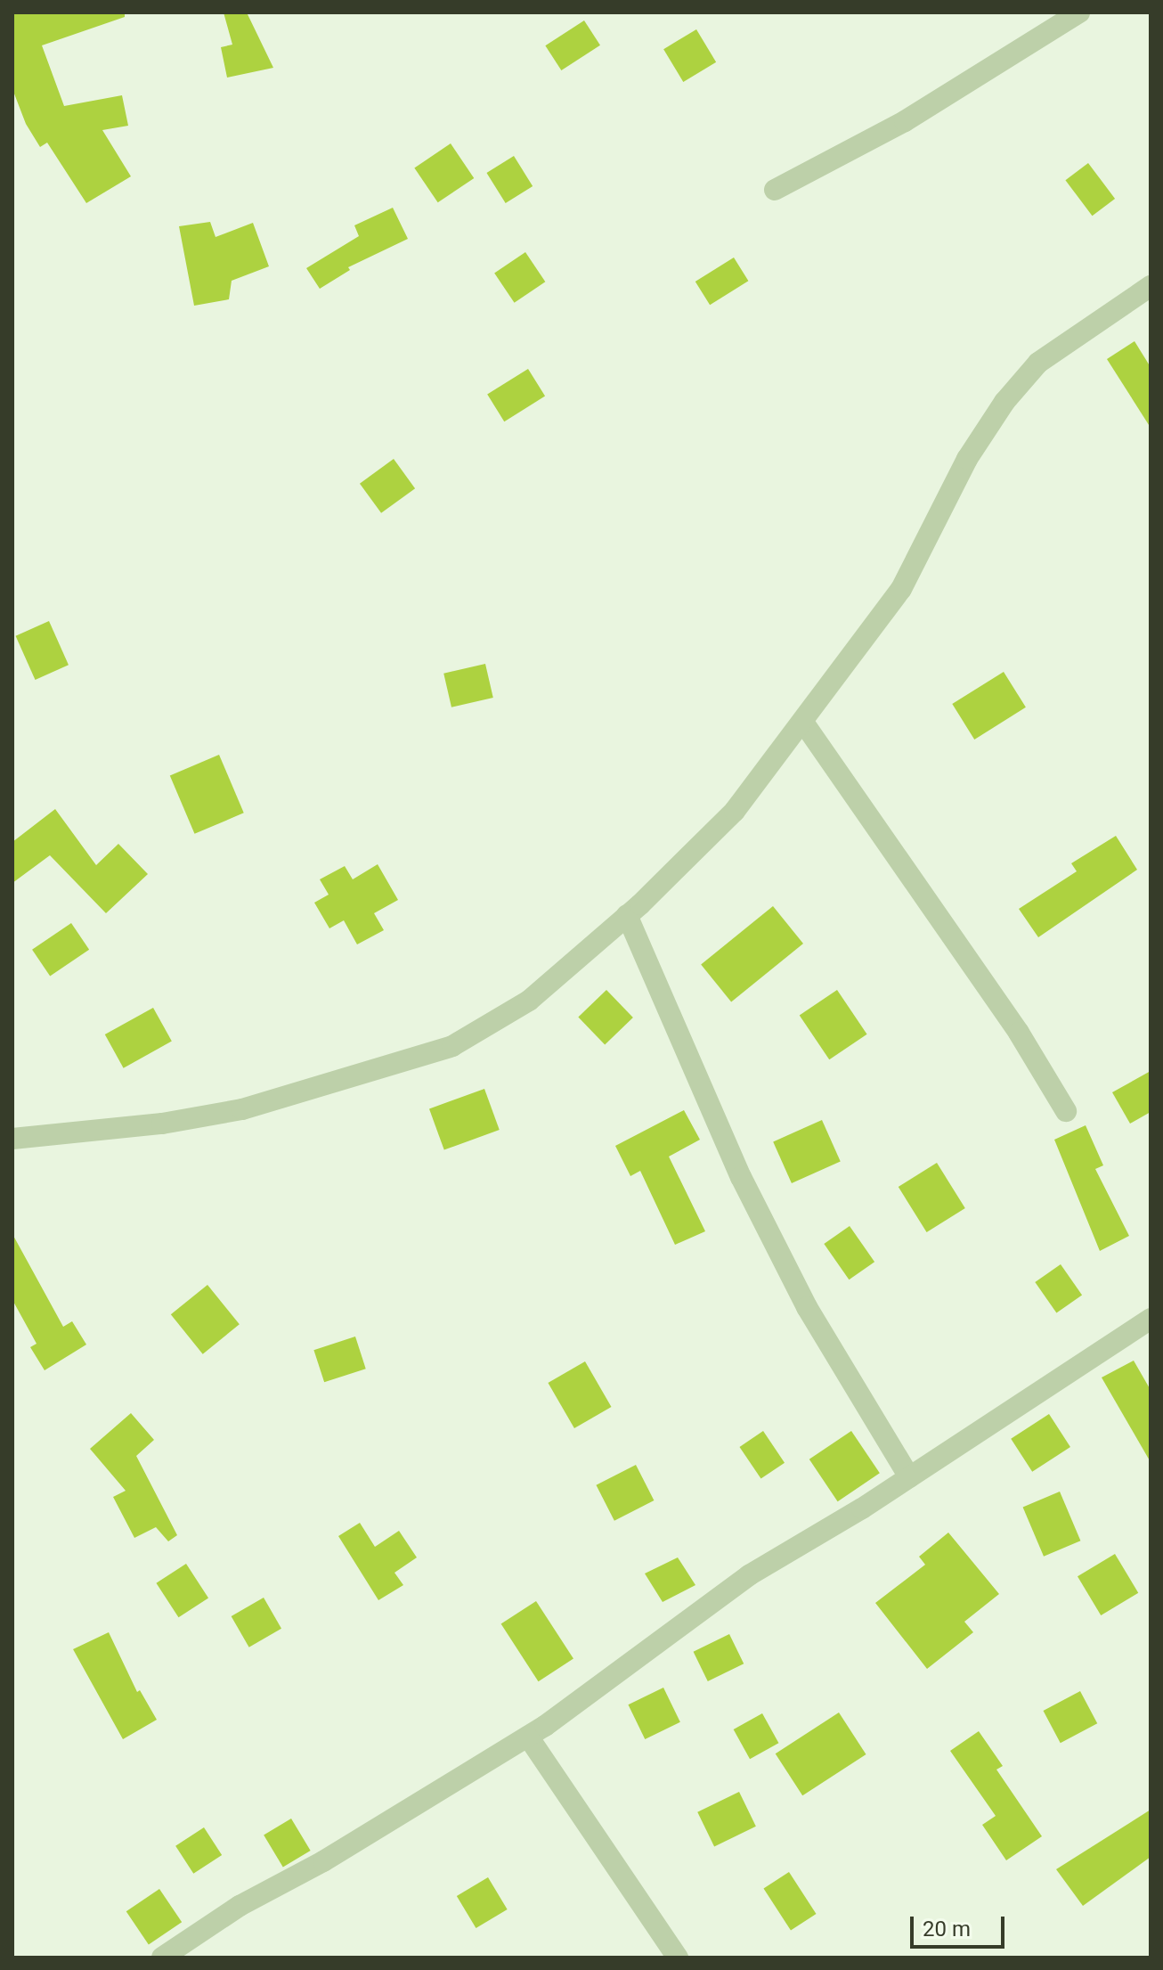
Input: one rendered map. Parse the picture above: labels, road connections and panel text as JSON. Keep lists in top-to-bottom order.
{
  "scale_bar": "20 m"
}
